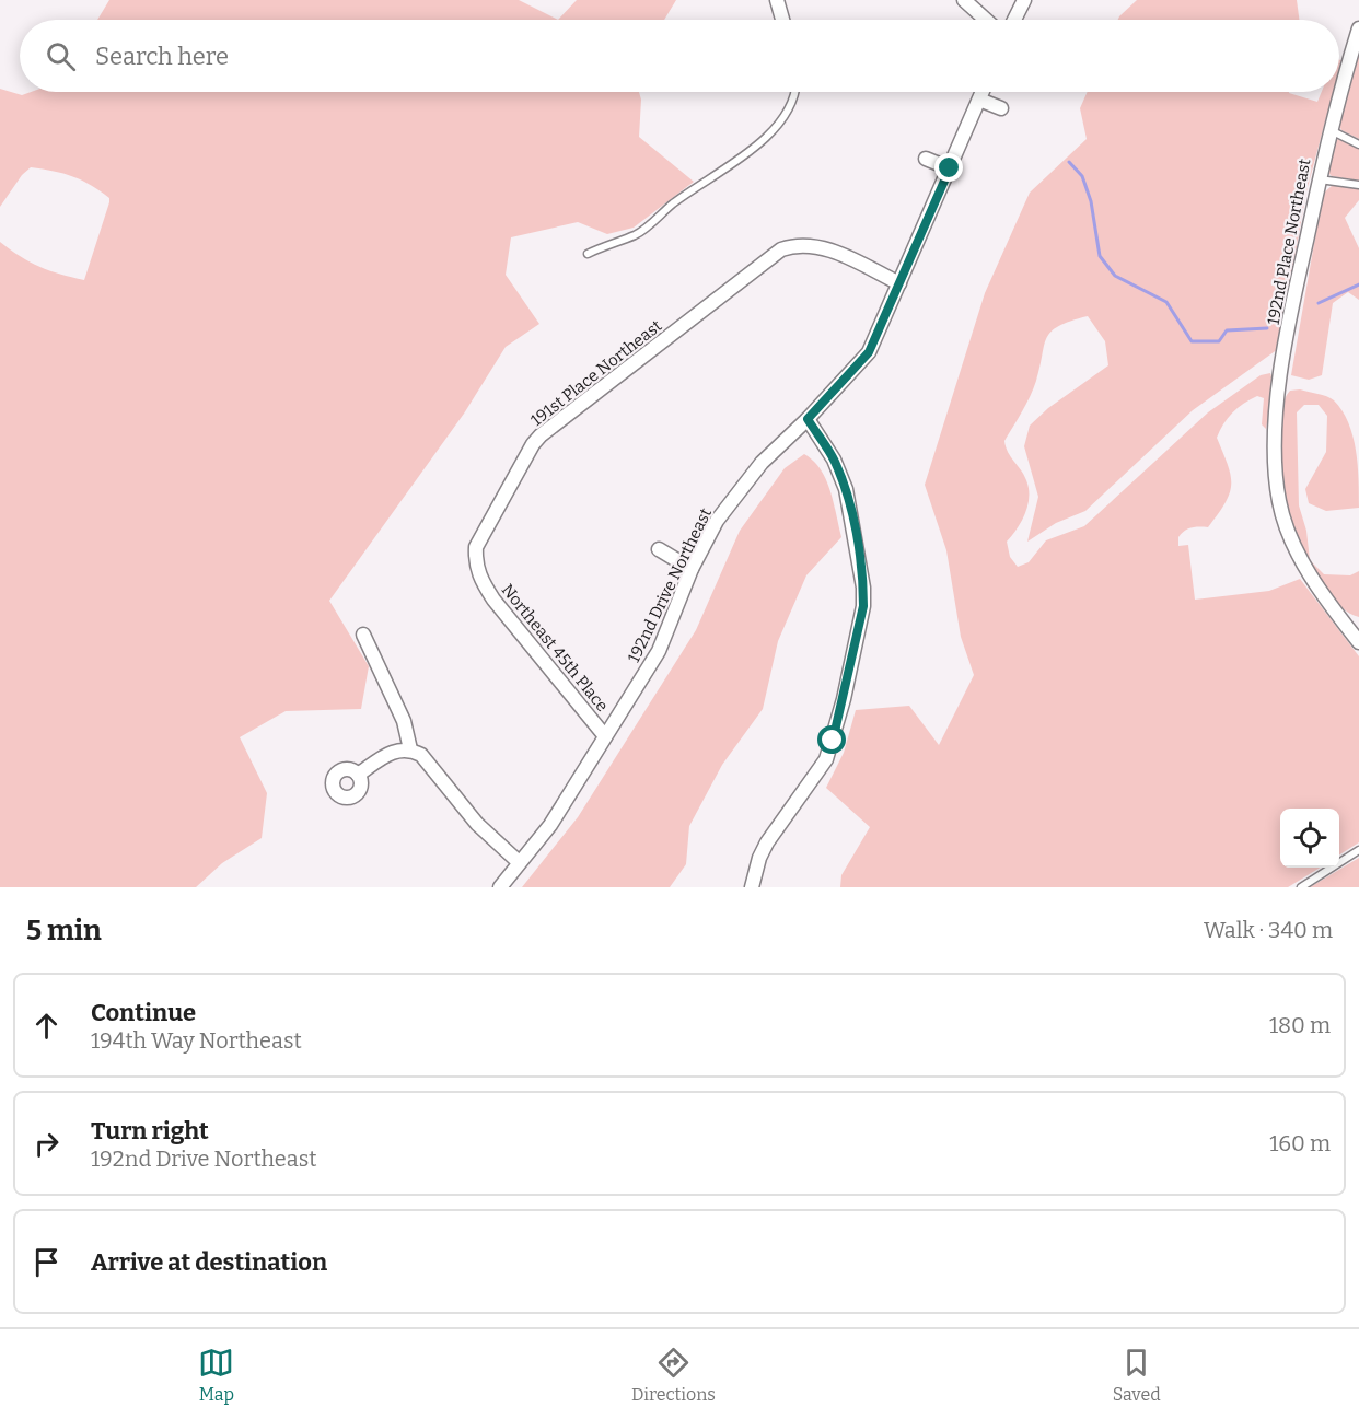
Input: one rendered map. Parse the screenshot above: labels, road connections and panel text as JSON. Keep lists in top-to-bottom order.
{
  "streets": {
    "street": [
      "192nd Place Northeast",
      "191st Place Northeast",
      "192nd Drive Northeast",
      "Northeast 45th Place"
    ]
  },
  "crossings": [
    ["191st Place Northeast", "192nd Drive Northeast"],
    ["191st Place Northeast", "Northeast 45th Place"],
    ["192nd Drive Northeast", "Northeast 45th Place"]
  ],
  "page": {
    "search": "Search here",
    "heading": ["5 min", "Walk · 340 m"],
    "list": [
      ["Continue", "194th Way Northeast", "180 m"],
      ["Turn right", "192nd Drive Northeast", "160 m"],
      "Arrive at destination"
    ],
    "nav": ["Map", "Directions", "Saved"]
  }
}
